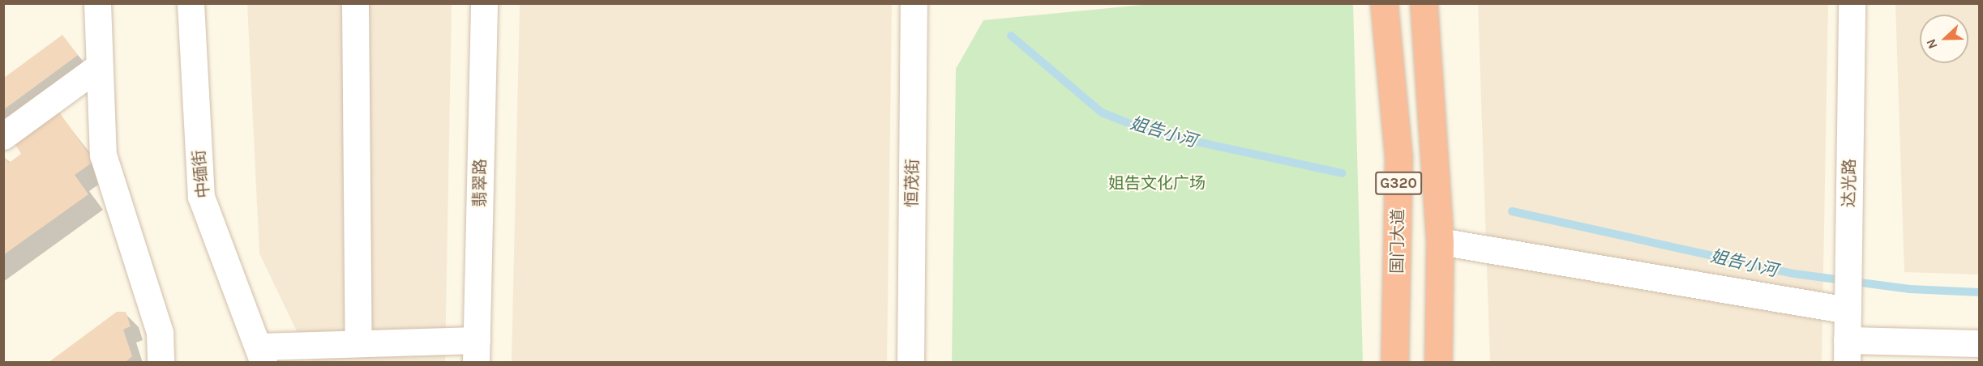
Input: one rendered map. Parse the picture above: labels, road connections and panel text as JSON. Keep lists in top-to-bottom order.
{
  "streets": {
    "highway": ["G320", "国门大道"],
    "street": [
      "中缅街",
      "翡翠路",
      "恒茂街",
      "达光路"
    ]
  },
  "water": ["姐告小河"],
  "parks": ["姐告文化广场"],
  "north": "left"
}
